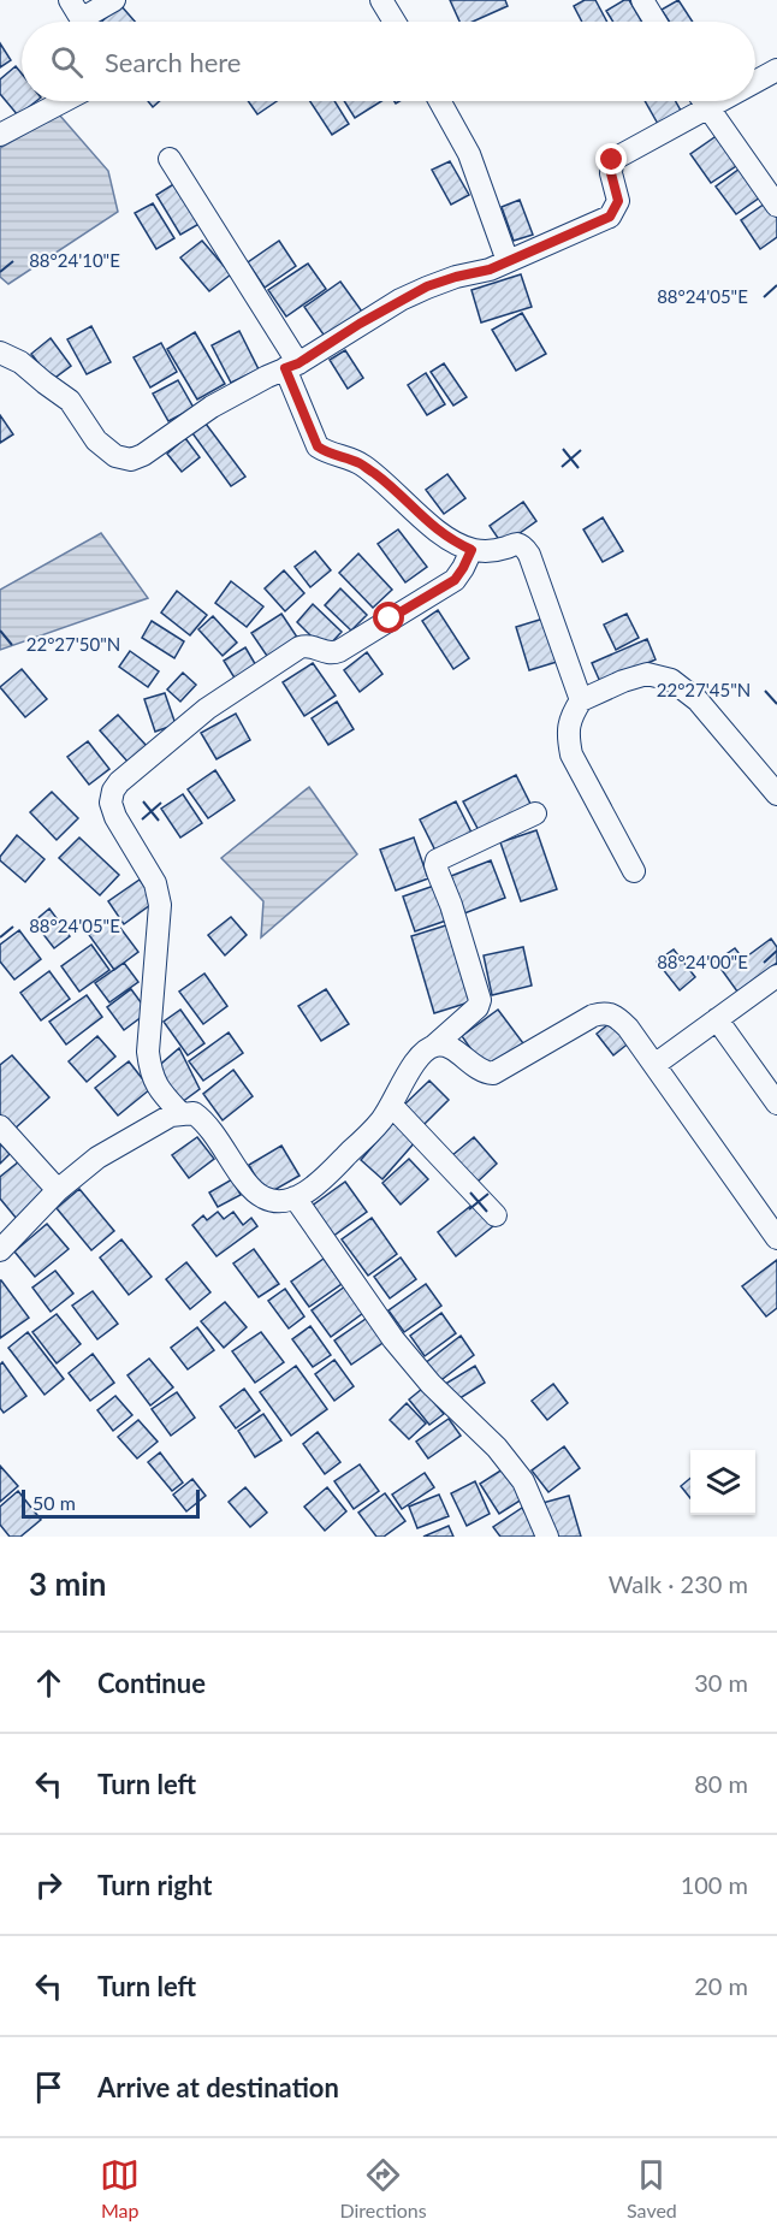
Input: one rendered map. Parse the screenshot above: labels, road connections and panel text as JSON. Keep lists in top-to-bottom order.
{
  "scale_bar": "50 m",
  "page": {
    "search": "Search here",
    "scale": "50 m",
    "heading": ["3 min", "Walk · 230 m"],
    "list": [
      ["Continue", "30 m"],
      ["Turn left", "80 m"],
      ["Turn right", "100 m"],
      ["Turn left", "20 m"],
      "Arrive at destination"
    ],
    "nav": ["Map", "Directions", "Saved"]
  },
  "coordinates": [
    "88°24'10\"E",
    "88°24'05\"E",
    "22°27'50\"N",
    "22°27'45\"N",
    "88°24'00\"E"
  ]
}
